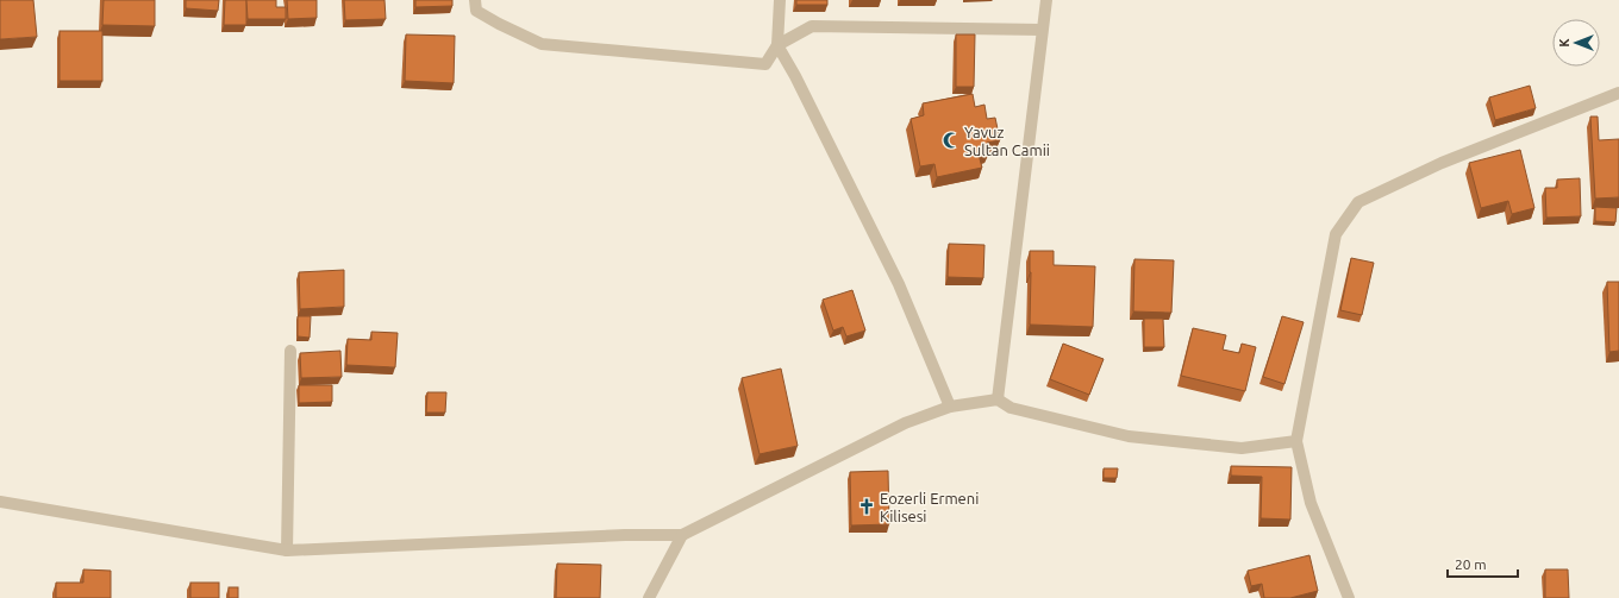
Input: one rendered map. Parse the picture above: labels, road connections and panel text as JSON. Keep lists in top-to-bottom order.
{
  "places": {
    "mosque": ["Yavuz Sultan Camii"],
    "church": ["Eozerli Ermeni Kilisesi"]
  },
  "scale_bar": "20 m",
  "north": "left"
}
